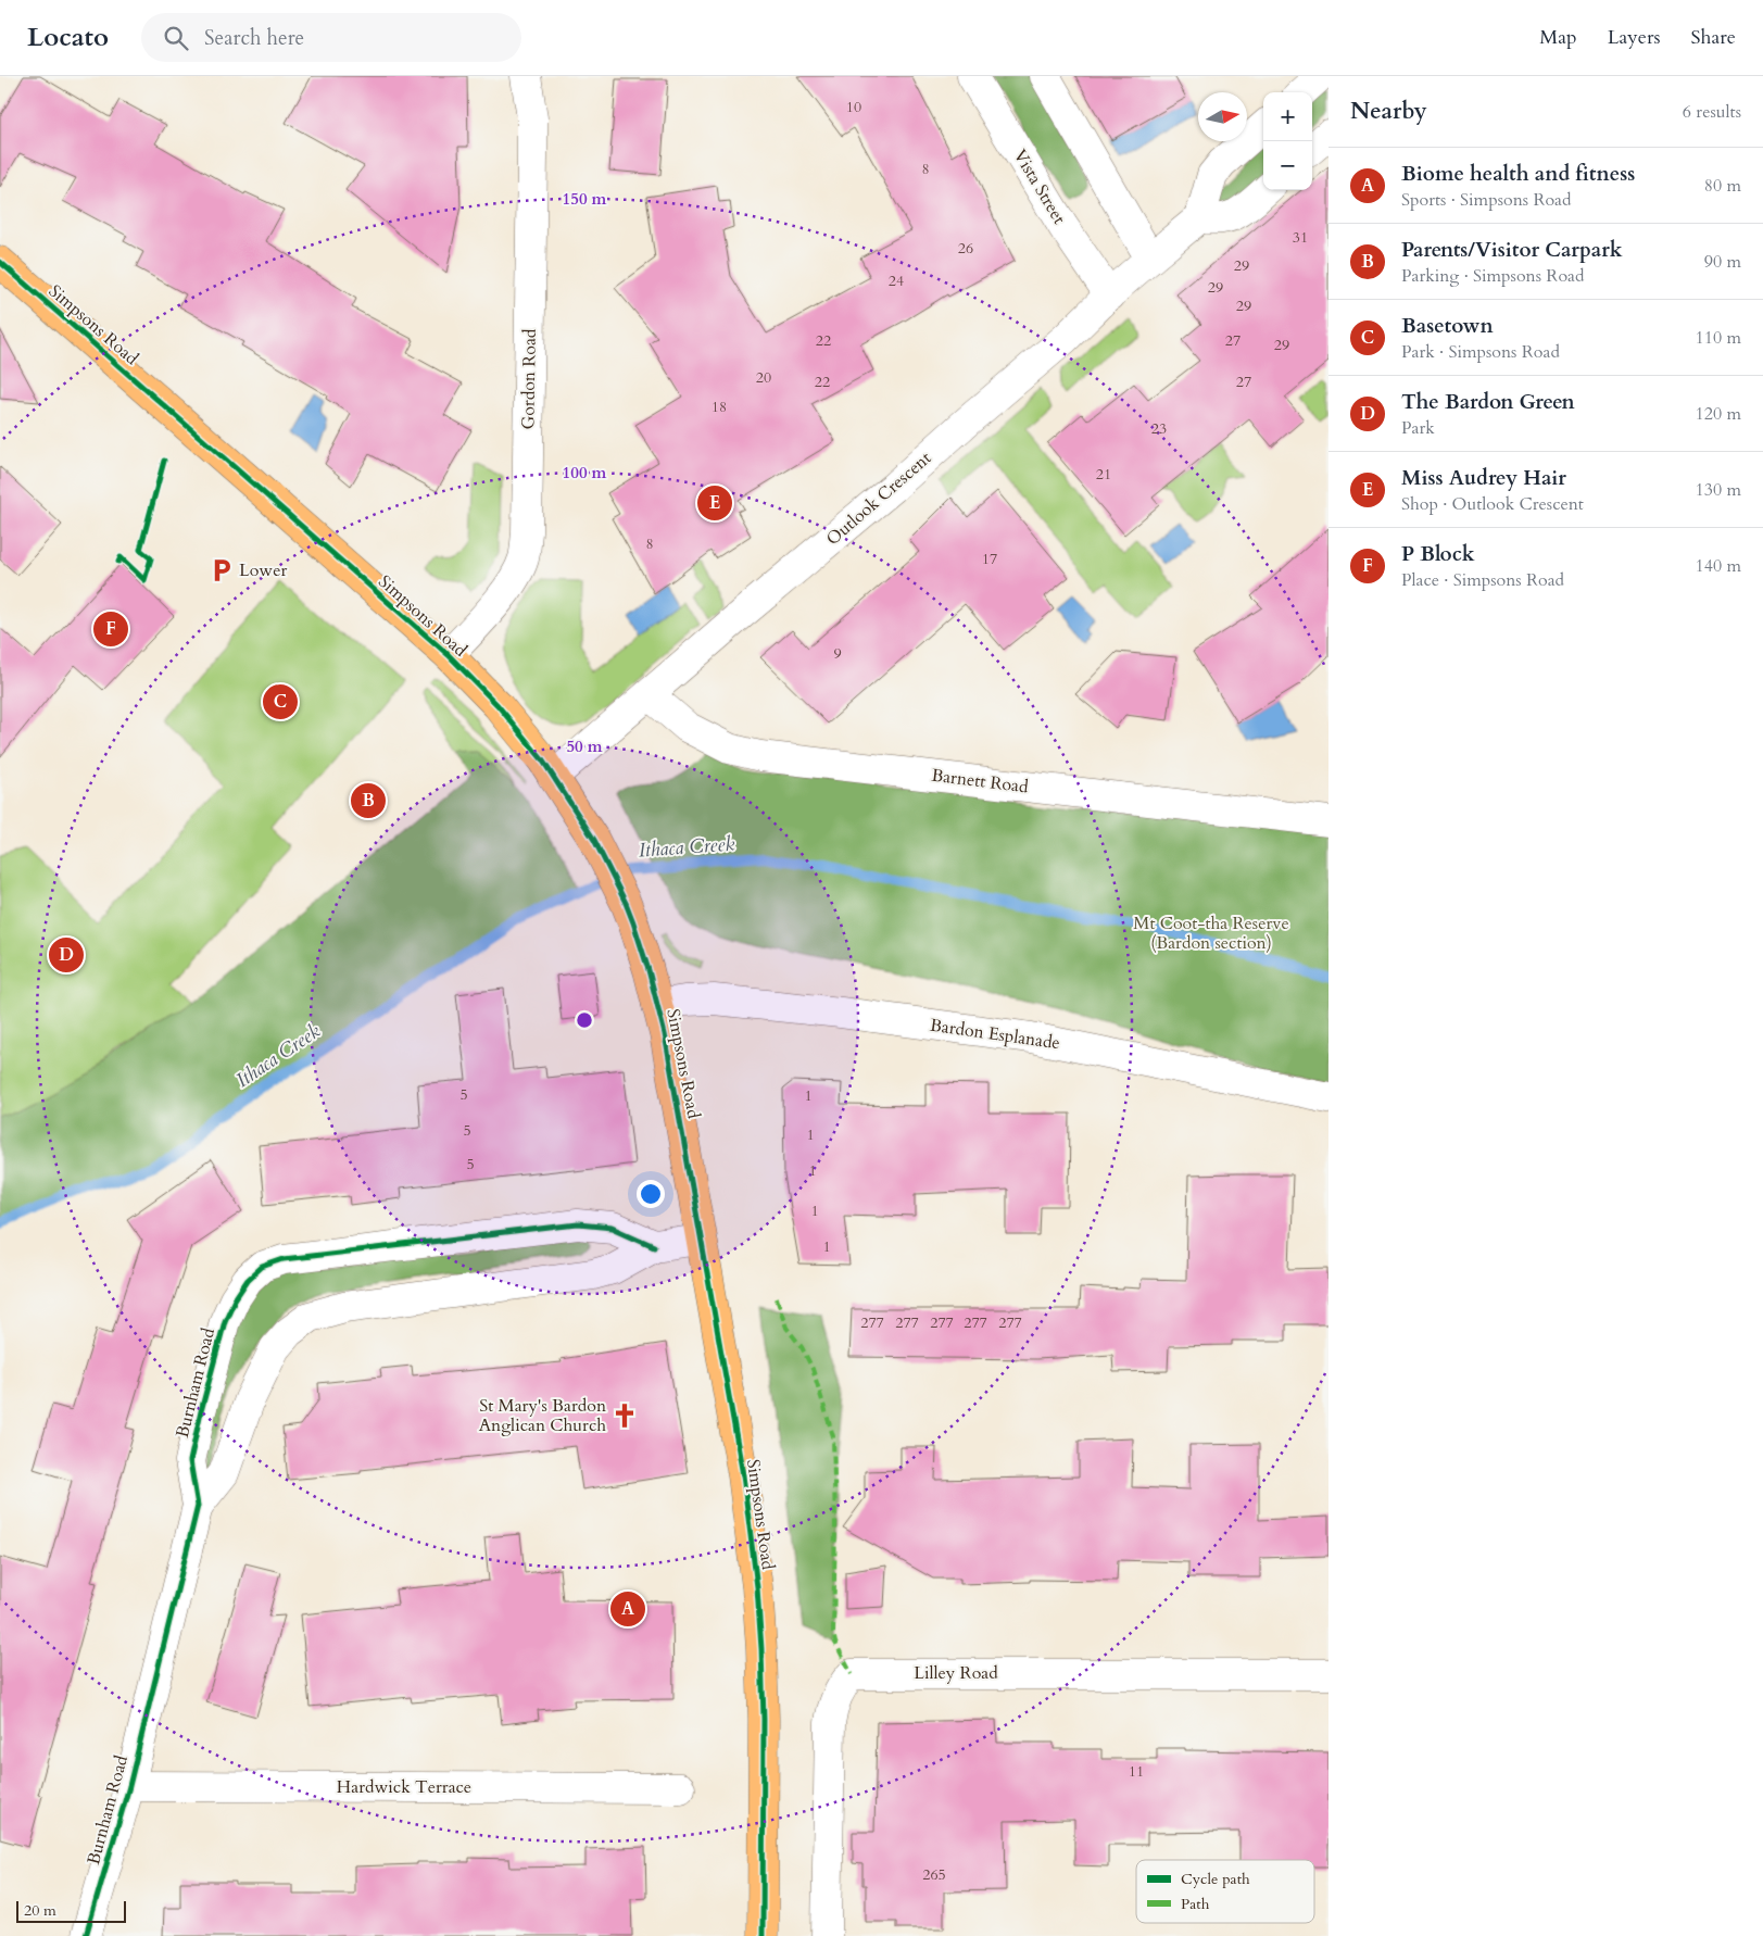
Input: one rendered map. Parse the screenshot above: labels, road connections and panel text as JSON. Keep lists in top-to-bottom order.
{
  "streets": {
    "main road": ["Simpsons Road"],
    "street": [
      "Vista Street",
      "Gordon Road",
      "Outlook Crescent",
      "Barnett Road",
      "Bardon Esplanade",
      "Burnham Road",
      "Lilley Road",
      "Hardwick Terrace"
    ]
  },
  "crossings": [
    ["Vista Street", "Outlook Crescent"],
    ["Simpsons Road", "Gordon Road"],
    ["Simpsons Road", "Outlook Crescent"],
    ["Simpsons Road", "Bardon Esplanade"],
    ["Simpsons Road", "Burnham Road"],
    ["Outlook Crescent", "Barnett Road"],
    ["Burnham Road", "Hardwick Terrace"]
  ],
  "water": ["Ithaca Creek"],
  "parks": ["Mt Coot-tha Reserve (Bardon section)"],
  "places": {
    "parking": ["Lower"],
    "church": ["St Mary's Bardon Anglican Church"]
  },
  "house_numbers": [
    "10",
    "8",
    "31",
    "26",
    "29",
    "24",
    "29",
    "29",
    "22",
    "27",
    "29",
    "20",
    "22",
    "27",
    "18",
    "23",
    "21",
    "8",
    "17",
    "9",
    "5",
    "1",
    "5",
    "1",
    "5",
    "1",
    "1",
    "1",
    "277",
    "277",
    "277",
    "277",
    "277",
    "11",
    "265"
  ],
  "legend": ["Cycle path", "Path"],
  "scale_bar": "20 m",
  "north": "right",
  "page": {
    "header": "Locato",
    "search": "Search here",
    "nav": ["Map", "Layers", "Share"],
    "heading": ["Nearby", "6 results"],
    "map_buttons": ["+", "−"],
    "list": [
      {
        "mark": "A",
        "name": "Biome health and fitness",
        "note": "Sports · Simpsons Road",
        "value": "80 m"
      },
      {
        "mark": "B",
        "name": "Parents/Visitor Carpark",
        "note": "Parking · Simpsons Road",
        "value": "90 m"
      },
      {
        "mark": "C",
        "name": "Basetown",
        "note": "Park · Simpsons Road",
        "value": "110 m"
      },
      {
        "mark": "D",
        "name": "The Bardon Green",
        "note": "Park",
        "value": "120 m"
      },
      {
        "mark": "E",
        "name": "Miss Audrey Hair",
        "note": "Shop · Outlook Crescent",
        "value": "130 m"
      },
      {
        "mark": "F",
        "name": "P Block",
        "note": "Place · Simpsons Road",
        "value": "140 m"
      }
    ],
    "pins": [
      "E",
      "F",
      "C",
      "B",
      "D",
      "A"
    ],
    "scale": "20 m"
  },
  "rings": ["150 m", "100 m", "50 m"]
}
